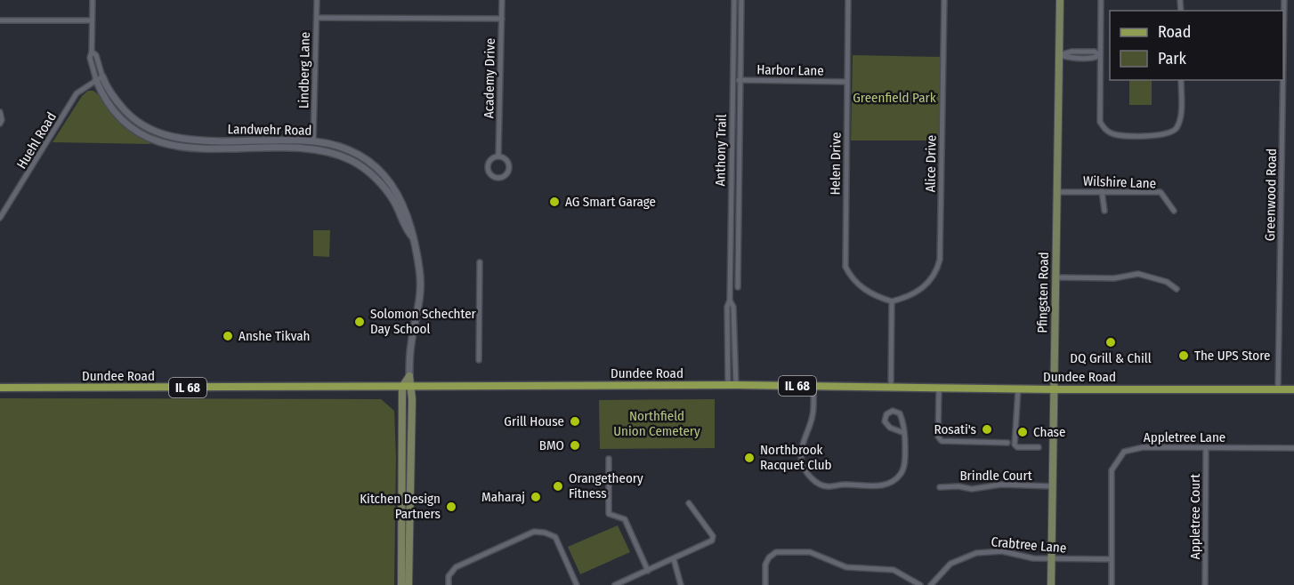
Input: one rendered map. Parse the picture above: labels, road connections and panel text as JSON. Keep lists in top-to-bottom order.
{
  "streets": {
    "main road": [
      "Landwehr Road",
      "Pfingsten Road",
      "Dundee Road",
      "IL 68"
    ],
    "street": [
      "Lindberg Lane",
      "Harbor Lane",
      "Academy Drive",
      "Huehl Road",
      "Anthony Trail",
      "Helen Drive",
      "Alice Drive",
      "Wilshire Lane",
      "Greenwood Road",
      "Appletree Lane",
      "Brindle Court",
      "Appletree Court",
      "Crabtree Lane"
    ]
  },
  "crossings": [
    ["Lindberg Lane", "Landwehr Road"],
    ["Harbor Lane", "Anthony Trail"],
    ["Harbor Lane", "Helen Drive"],
    ["Landwehr Road", "Huehl Road"],
    ["Landwehr Road", "Dundee Road"],
    ["Anthony Trail", "Dundee Road"],
    ["Helen Drive", "Alice Drive"],
    ["Wilshire Lane", "Pfingsten Road"],
    ["Greenwood Road", "Dundee Road"],
    ["Pfingsten Road", "Dundee Road"],
    ["Pfingsten Road", "Brindle Court"],
    ["Pfingsten Road", "Crabtree Lane"],
    ["Appletree Lane", "Appletree Court"],
    ["Appletree Lane", "Crabtree Lane"]
  ],
  "parks": ["Greenfield Park", "Northfield Union Cemetery"],
  "places": [
    "AG Smart Garage",
    "Solomon Schechter Day School",
    "Anshe Tikvah",
    "DQ Grill & Chill",
    "The UPS Store",
    "Grill House",
    "Rosati's",
    "Chase",
    "BMO",
    "Northbrook Racquet Club",
    "Orangetheory Fitness",
    "Maharaj",
    "Kitchen Design Partners"
  ],
  "legend": ["Road", "Park"]
}
